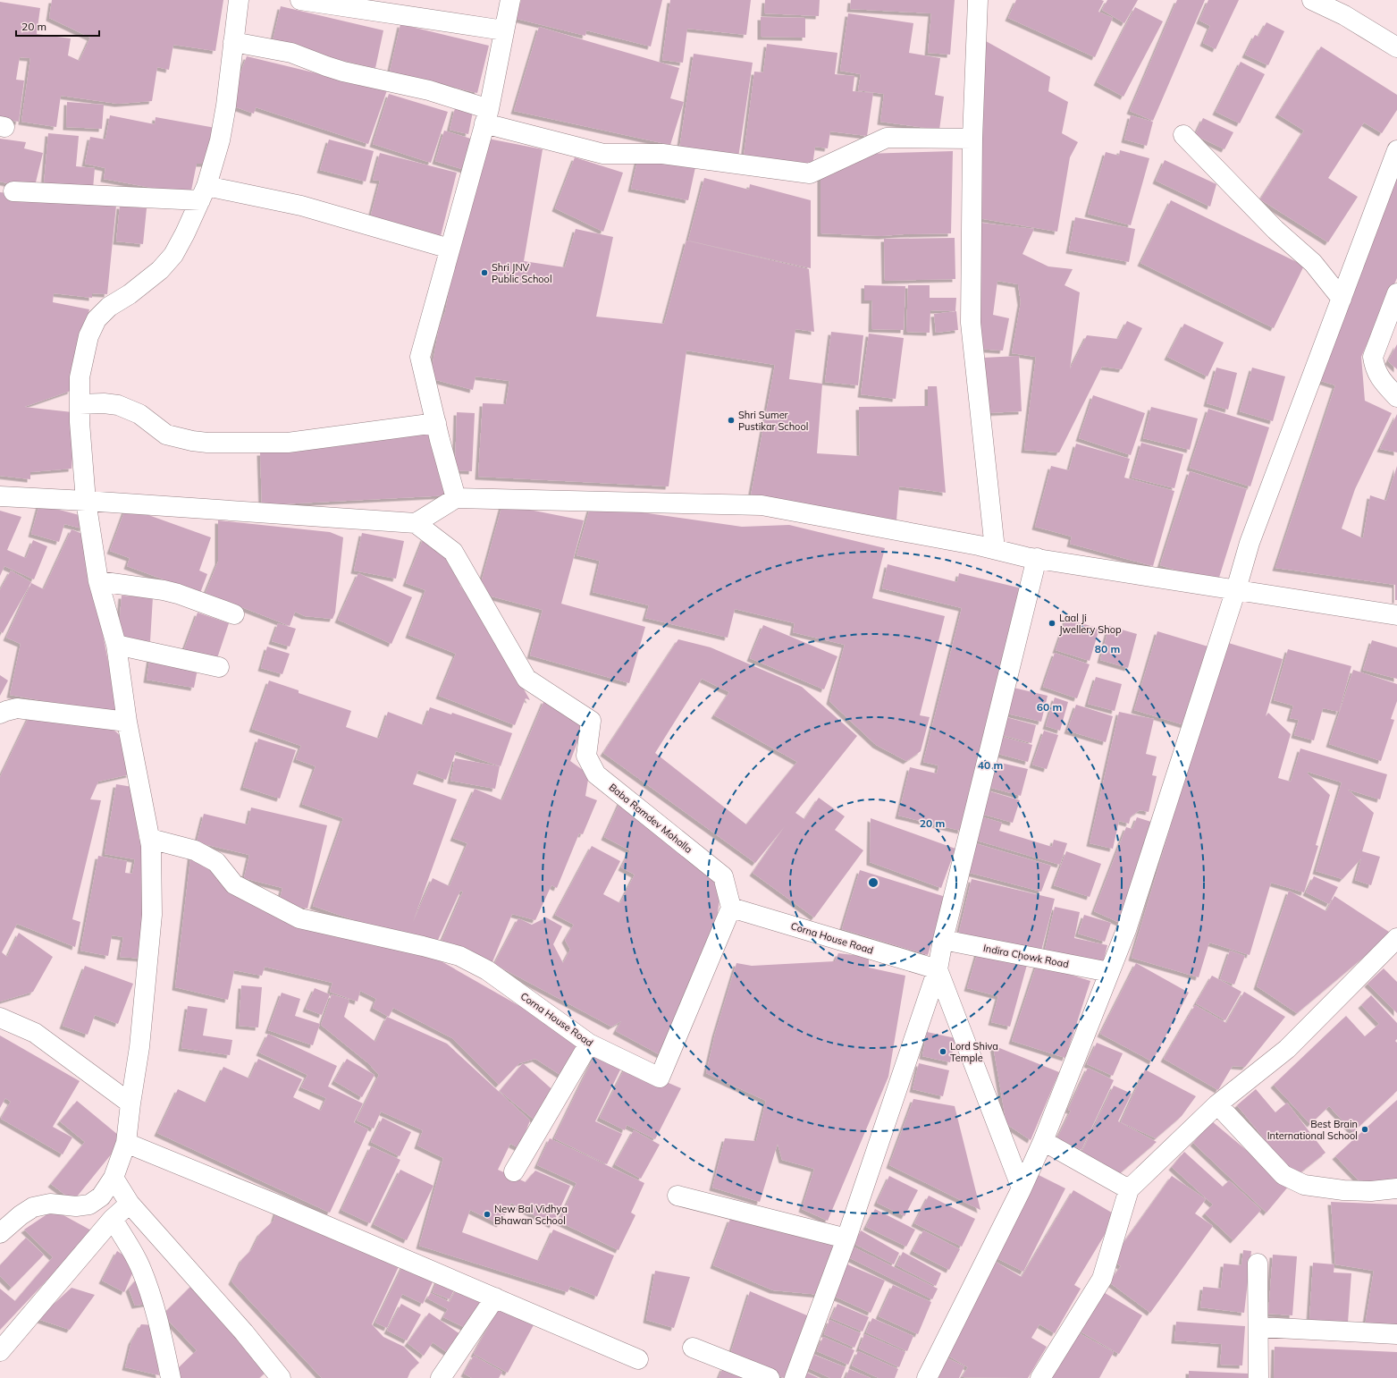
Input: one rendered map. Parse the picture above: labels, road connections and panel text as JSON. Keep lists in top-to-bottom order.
{
  "streets": {
    "street": ["Baba Ramdev Mohalla", "Corna House Road", "Indira Chowk Road"]
  },
  "crossings": [
    ["Baba Ramdev Mohalla", "Corna House Road"]
  ],
  "places": [
    "Shri JNV Public School",
    "Shri Sumer Pustikar School",
    "Laal Ji Jwellery Shop",
    "Lord Shiva Temple",
    "Best Brain International School",
    "New Bal Vidhya Bhawan School"
  ],
  "scale_bar": "20 m",
  "rings": [
    "80 m",
    "60 m",
    "40 m",
    "20 m"
  ]
}
